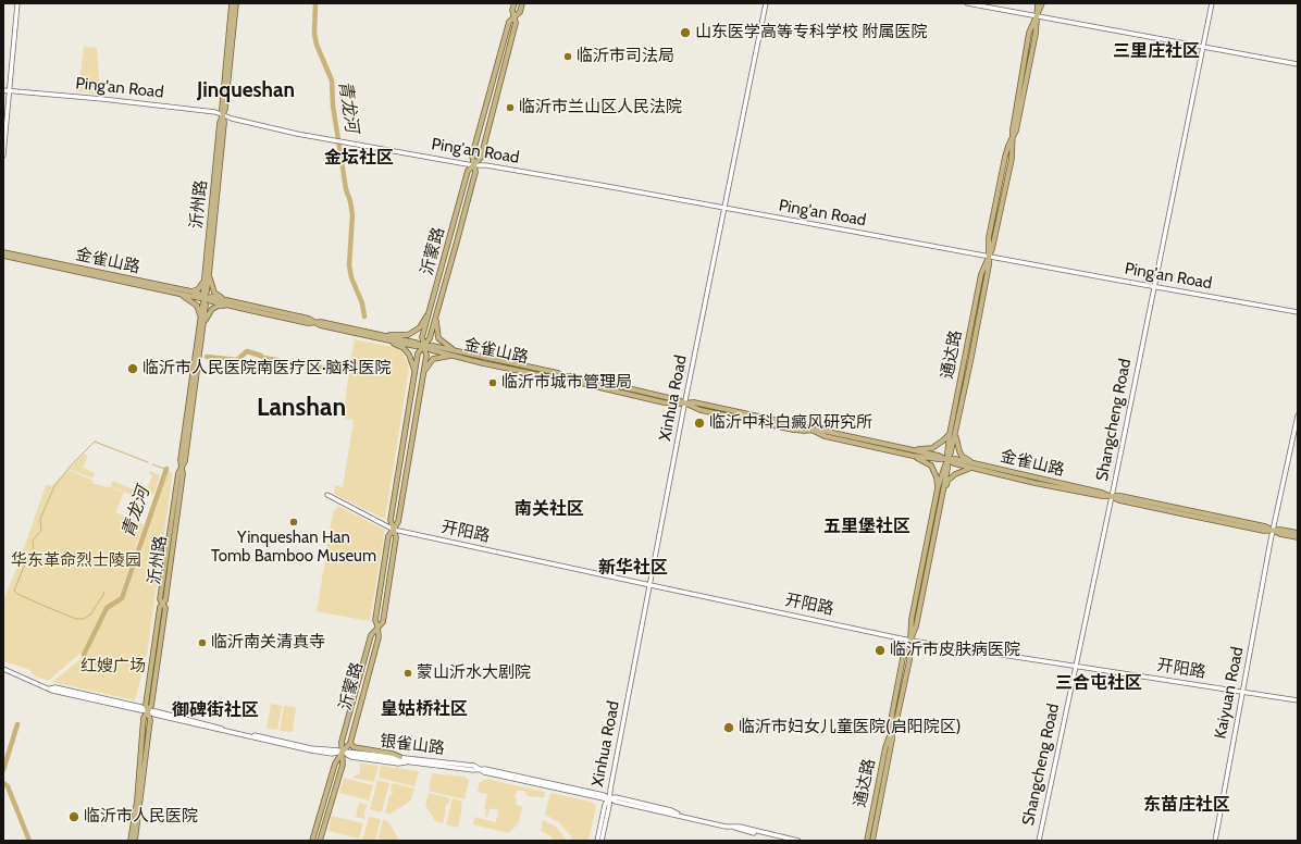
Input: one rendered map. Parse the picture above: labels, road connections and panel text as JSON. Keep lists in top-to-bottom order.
{
  "streets": {
    "main road": [
      "Ping'an Road",
      "沂州路",
      "沂蒙路",
      "金雀山路",
      "通达路",
      "Xinhua Road",
      "Shangcheng Road",
      "开阳路",
      "Kaiyuan Road",
      "银雀山路"
    ]
  },
  "crossings": [
    ["Ping'an Road", "沂州路"],
    ["Ping'an Road", "沂蒙路"],
    ["Ping'an Road", "通达路"],
    ["Ping'an Road", "Xinhua Road"],
    ["Ping'an Road", "Shangcheng Road"],
    ["沂州路", "金雀山路"],
    ["沂州路", "银雀山路"],
    ["沂蒙路", "金雀山路"],
    ["沂蒙路", "开阳路"],
    ["沂蒙路", "银雀山路"],
    ["金雀山路", "通达路"],
    ["金雀山路", "Xinhua Road"],
    ["金雀山路", "Shangcheng Road"],
    ["金雀山路", "Kaiyuan Road"],
    ["通达路", "开阳路"],
    ["Xinhua Road", "开阳路"],
    ["Xinhua Road", "银雀山路"],
    ["Shangcheng Road", "开阳路"],
    ["开阳路", "Kaiyuan Road"]
  ],
  "districts": [
    "三里庄社区",
    "Jinqueshan",
    "金坛社区",
    "Lanshan",
    "南关社区",
    "五里堡社区",
    "新华社区",
    "三合屯社区",
    "皇姑桥社区",
    "御碑街社区",
    "东苗庄社区"
  ],
  "water": ["青龙河"],
  "parks": ["华东革命烈士陵园", "红嫂广场"],
  "places": [
    "山东医学高等专科学校 附属医院",
    "临沂市司法局",
    "临沂市兰山区人民法院",
    "临沂市人民医院南医疗区·脑科医院",
    "临沂市城市管理局",
    "临沂中科白癜风研究所",
    "Yinqueshan Han Tomb Bamboo Museum",
    "临沂南关清真寺",
    "临沂市皮肤病医院",
    "蒙山沂水大剧院",
    "临沂市妇女儿童医院(启阳院区)",
    "临沂市人民医院"
  ]
}
